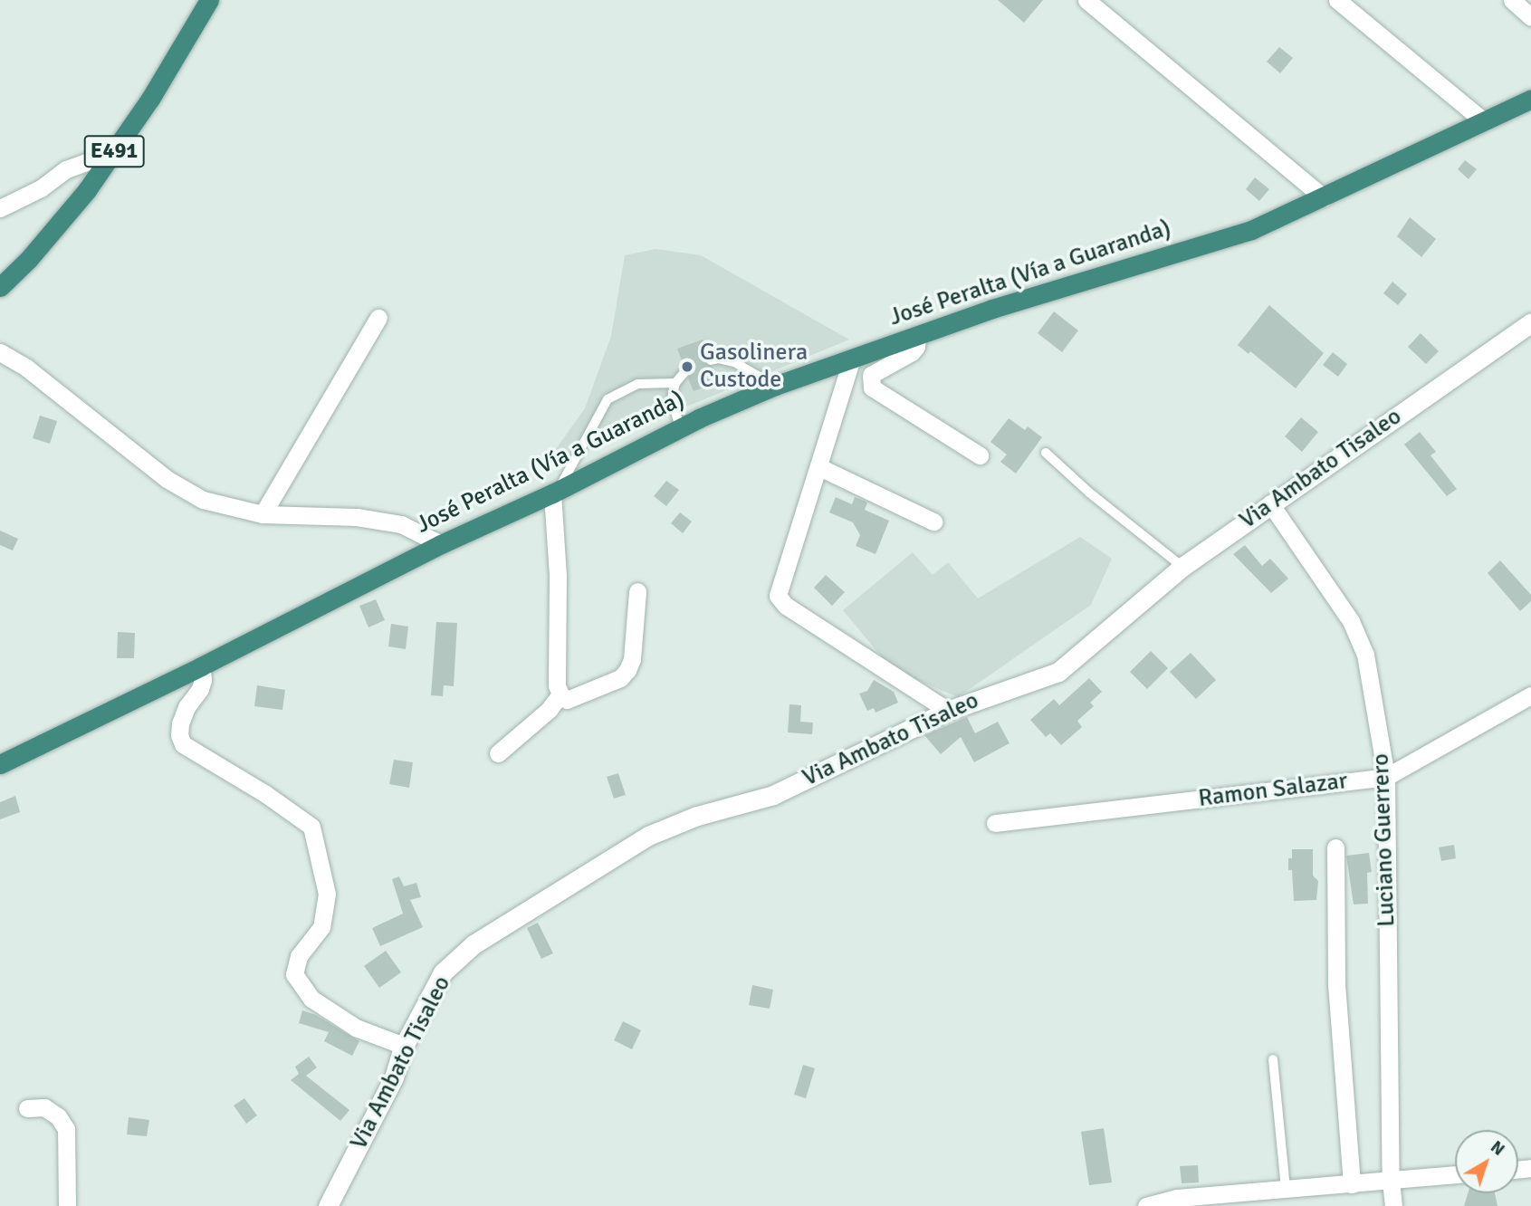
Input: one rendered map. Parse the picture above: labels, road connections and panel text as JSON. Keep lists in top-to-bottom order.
{
  "streets": {
    "highway": ["E491", "José Peralta (Vía a Guaranda)"],
    "main road": ["Via Ambato Tisaleo"],
    "street": ["Ramon Salazar", "Luciano Guerrero"]
  },
  "crossings": [
    ["Via Ambato Tisaleo", "Luciano Guerrero"],
    ["Ramon Salazar", "Luciano Guerrero"]
  ],
  "places": ["Gasolinera Custode"],
  "north": "top right"
}
